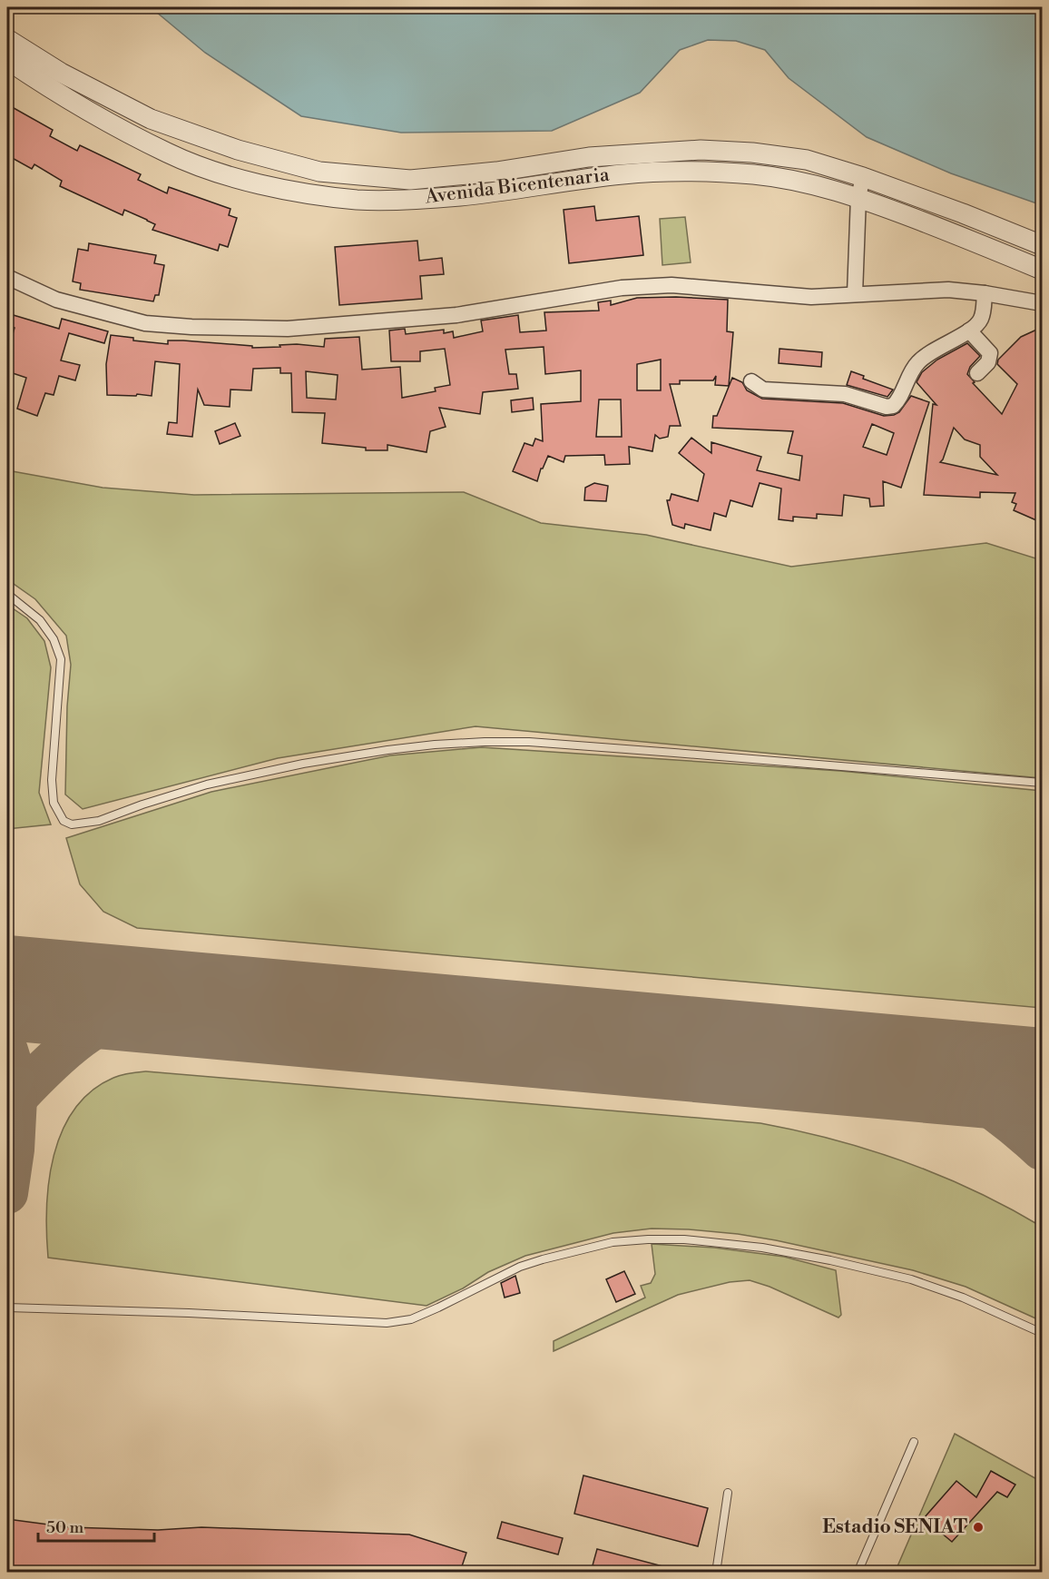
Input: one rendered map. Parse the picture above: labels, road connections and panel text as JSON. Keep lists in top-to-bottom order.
{
  "streets": {
    "street": ["Avenida Bicentenaria"]
  },
  "places": ["Estadio SENIAT"],
  "scale_bar": "50 m"
}
